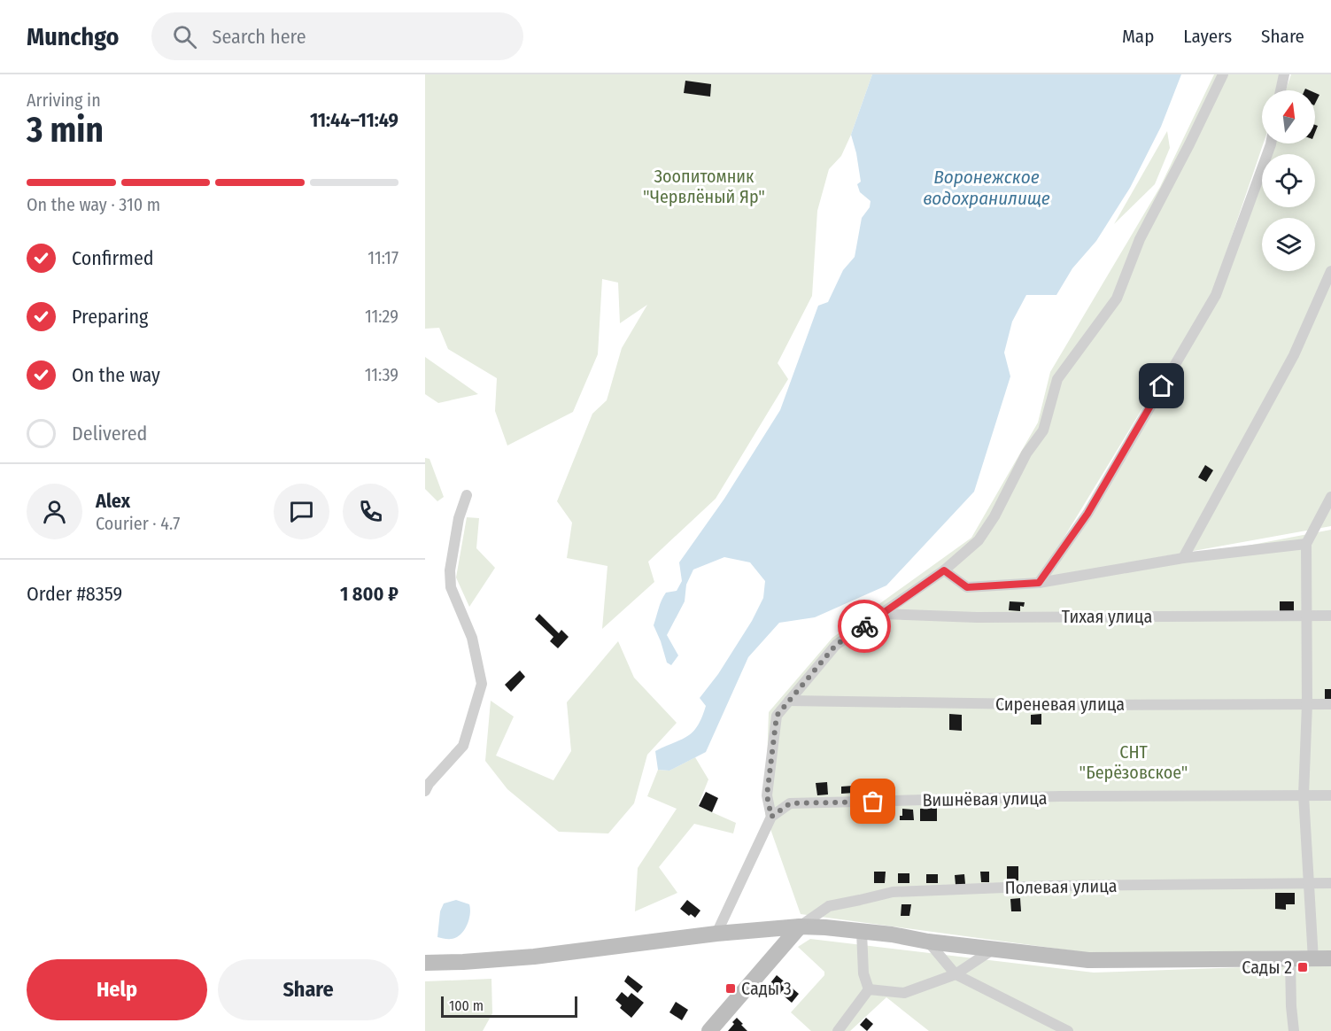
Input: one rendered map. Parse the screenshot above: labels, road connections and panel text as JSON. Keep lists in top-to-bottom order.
{
  "streets": {
    "street": [
      "Тихая улица",
      "Сиреневая улица",
      "Вишнёвая улица",
      "Полевая улица"
    ]
  },
  "water": ["Воронежское водохранилище"],
  "parks": ["Зоопитомник \"Червлёный Яр\"", "СНТ \"Берёзовское\""],
  "places": {
    "transit": ["Сады 2", "Сады 3"]
  },
  "scale_bar": "100 m",
  "north": "top",
  "page": {
    "header": "Munchgo",
    "search": "Search here",
    "nav": ["Map", "Layers", "Share"],
    "heading": ["3 min", "Arriving in", "11:44–11:49"],
    "panel": [
      "Alex",
      "Courier · 4.7",
      "Order #8359",
      "1 800 ₽"
    ],
    "bar": "On the way · 310 m",
    "list": [
      ["Confirmed", "11:17"],
      ["Preparing", "11:29"],
      ["On the way", "11:39"],
      "Delivered"
    ],
    "buttons": ["Help", "Share"],
    "scale": "100 m"
  }
}
